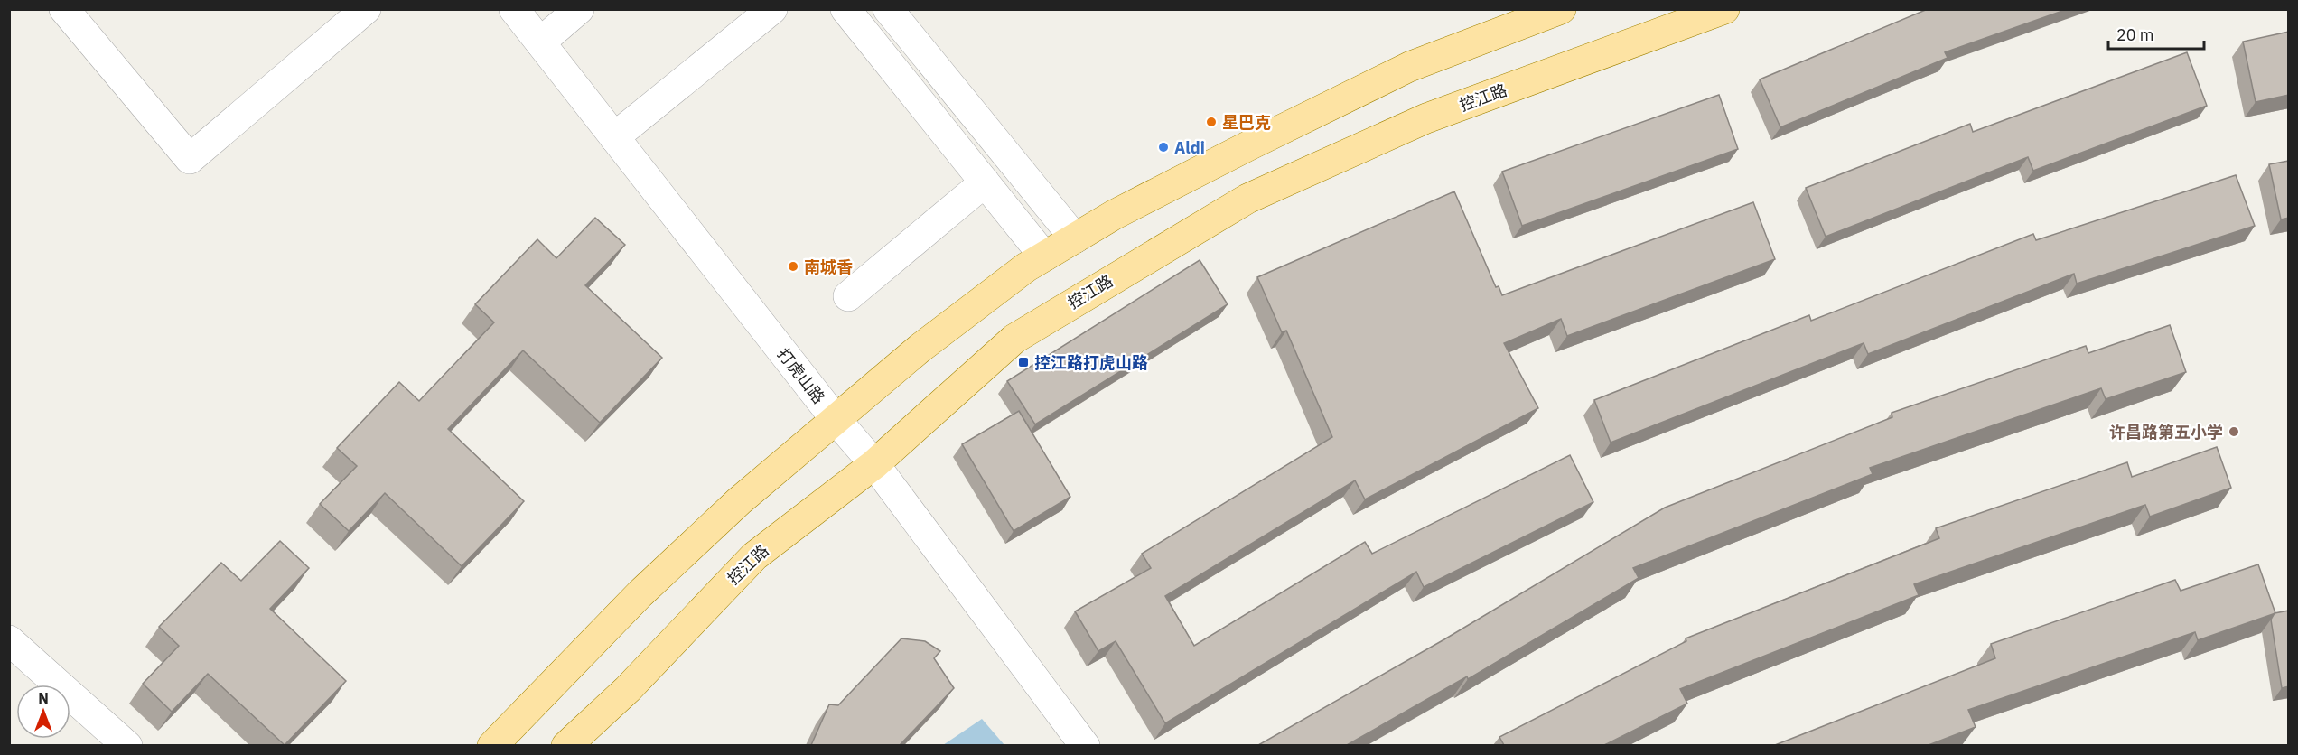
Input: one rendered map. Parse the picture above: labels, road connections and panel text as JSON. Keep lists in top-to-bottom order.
{
  "streets": {
    "main road": ["控江路"],
    "street": ["打虎山路"]
  },
  "crossings": [
    ["控江路", "打虎山路"]
  ],
  "places": {
    "other": [
      "星巴克",
      "Aldi",
      "南城香",
      "许昌路第五小学"
    ],
    "transit": ["控江路打虎山路"]
  },
  "scale_bar": "20 m",
  "north": "top"
}
